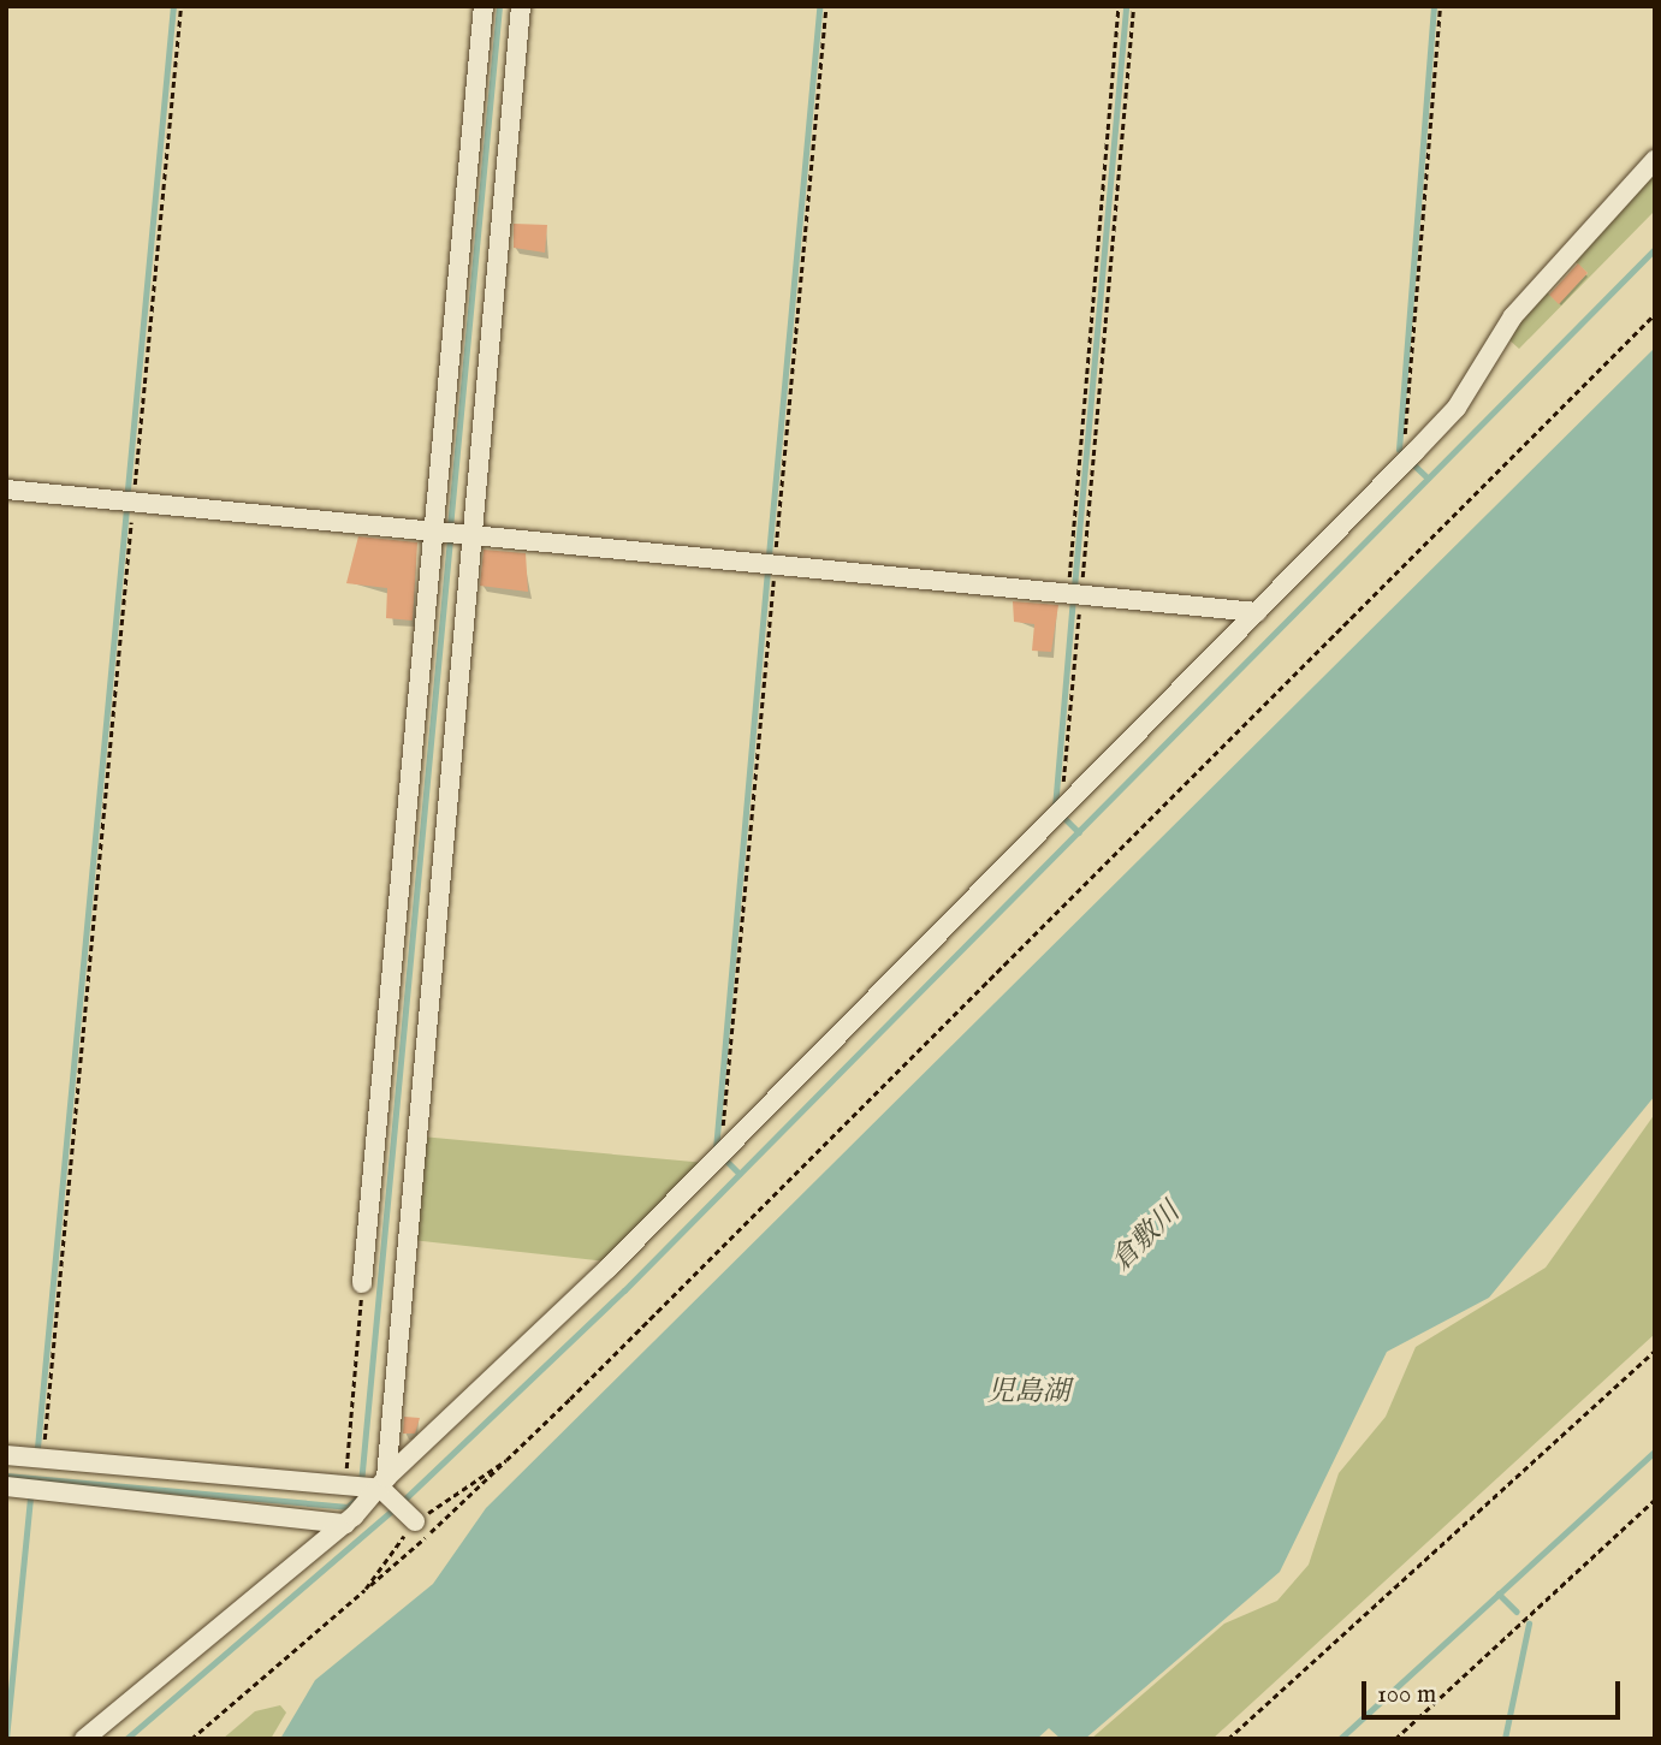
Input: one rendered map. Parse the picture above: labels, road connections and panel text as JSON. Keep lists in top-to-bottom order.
{
  "water": ["倉敷川", "児島湖"],
  "scale_bar": "100 m"
}
